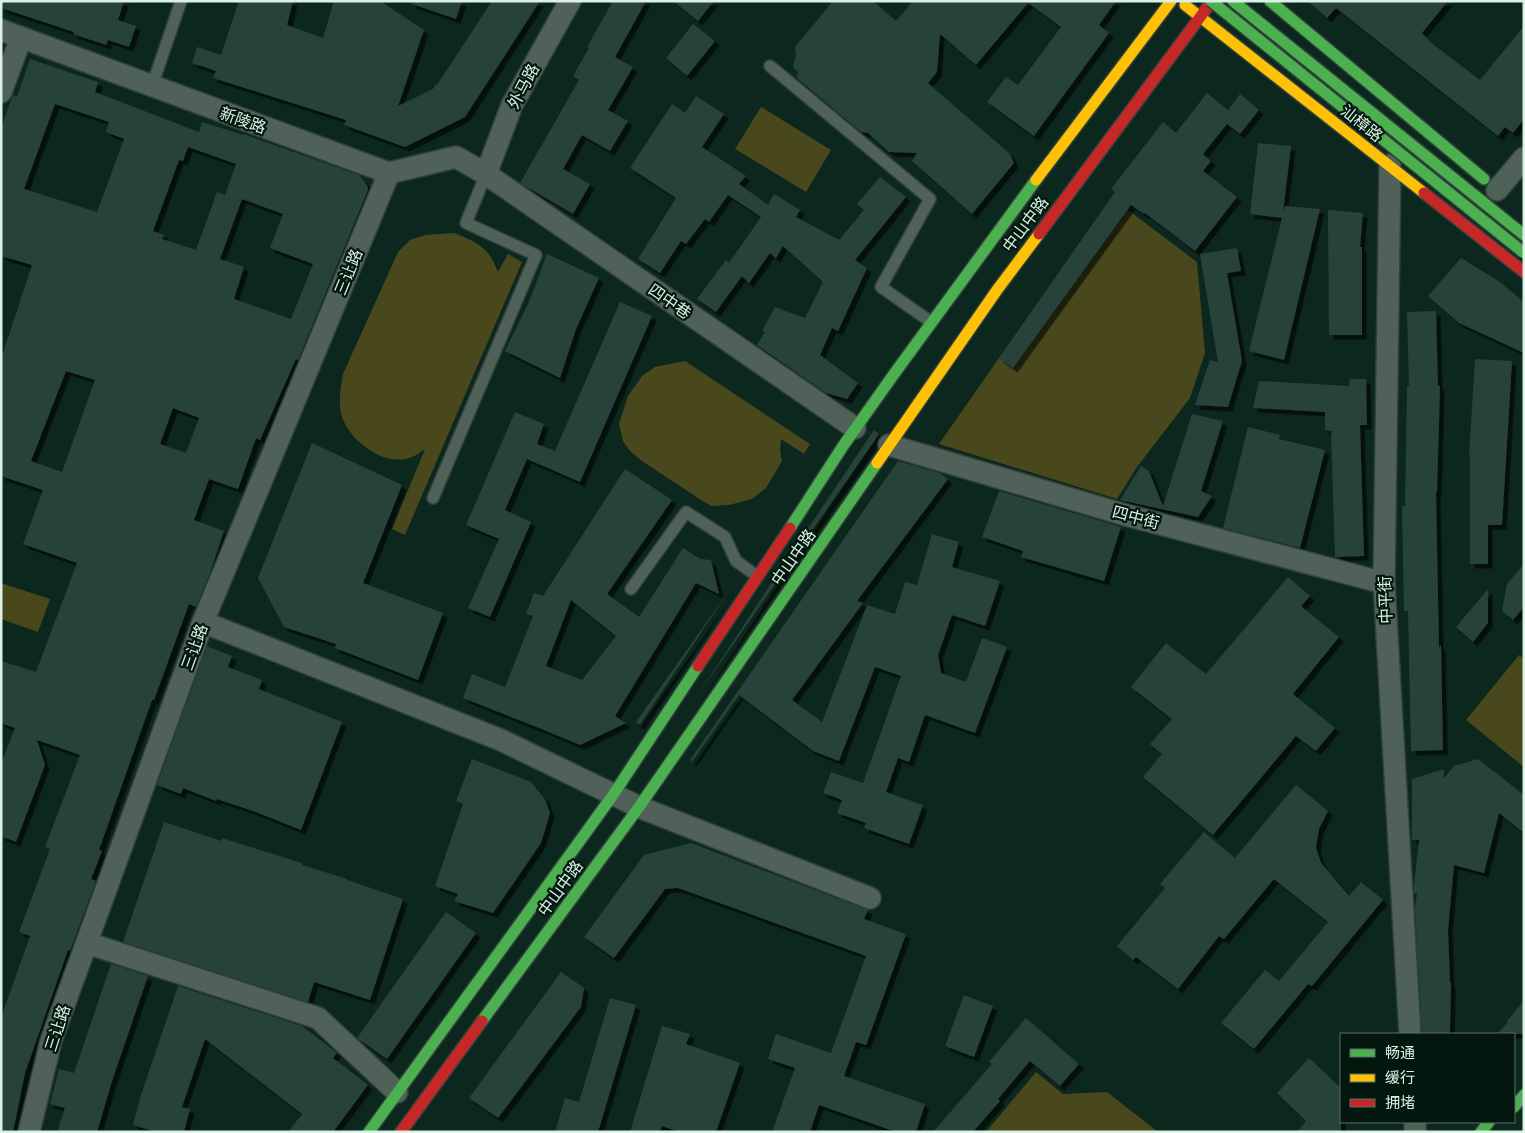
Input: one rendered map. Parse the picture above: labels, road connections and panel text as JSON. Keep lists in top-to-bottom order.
{
  "streets": {
    "main road": ["汕樟路", "中山中路"],
    "street": [
      "外马路",
      "新陵路",
      "三让路",
      "四中巷",
      "四中街",
      "中平街"
    ]
  },
  "crossings": [
    ["外马路", "四中巷"],
    ["新陵路", "三让路"],
    ["汕樟路", "中山中路"],
    ["汕樟路", "中平街"],
    ["中山中路", "四中巷"],
    ["中山中路", "四中街"],
    ["四中街", "中平街"]
  ],
  "legend": ["畅通", "缓行", "拥堵"]
}
